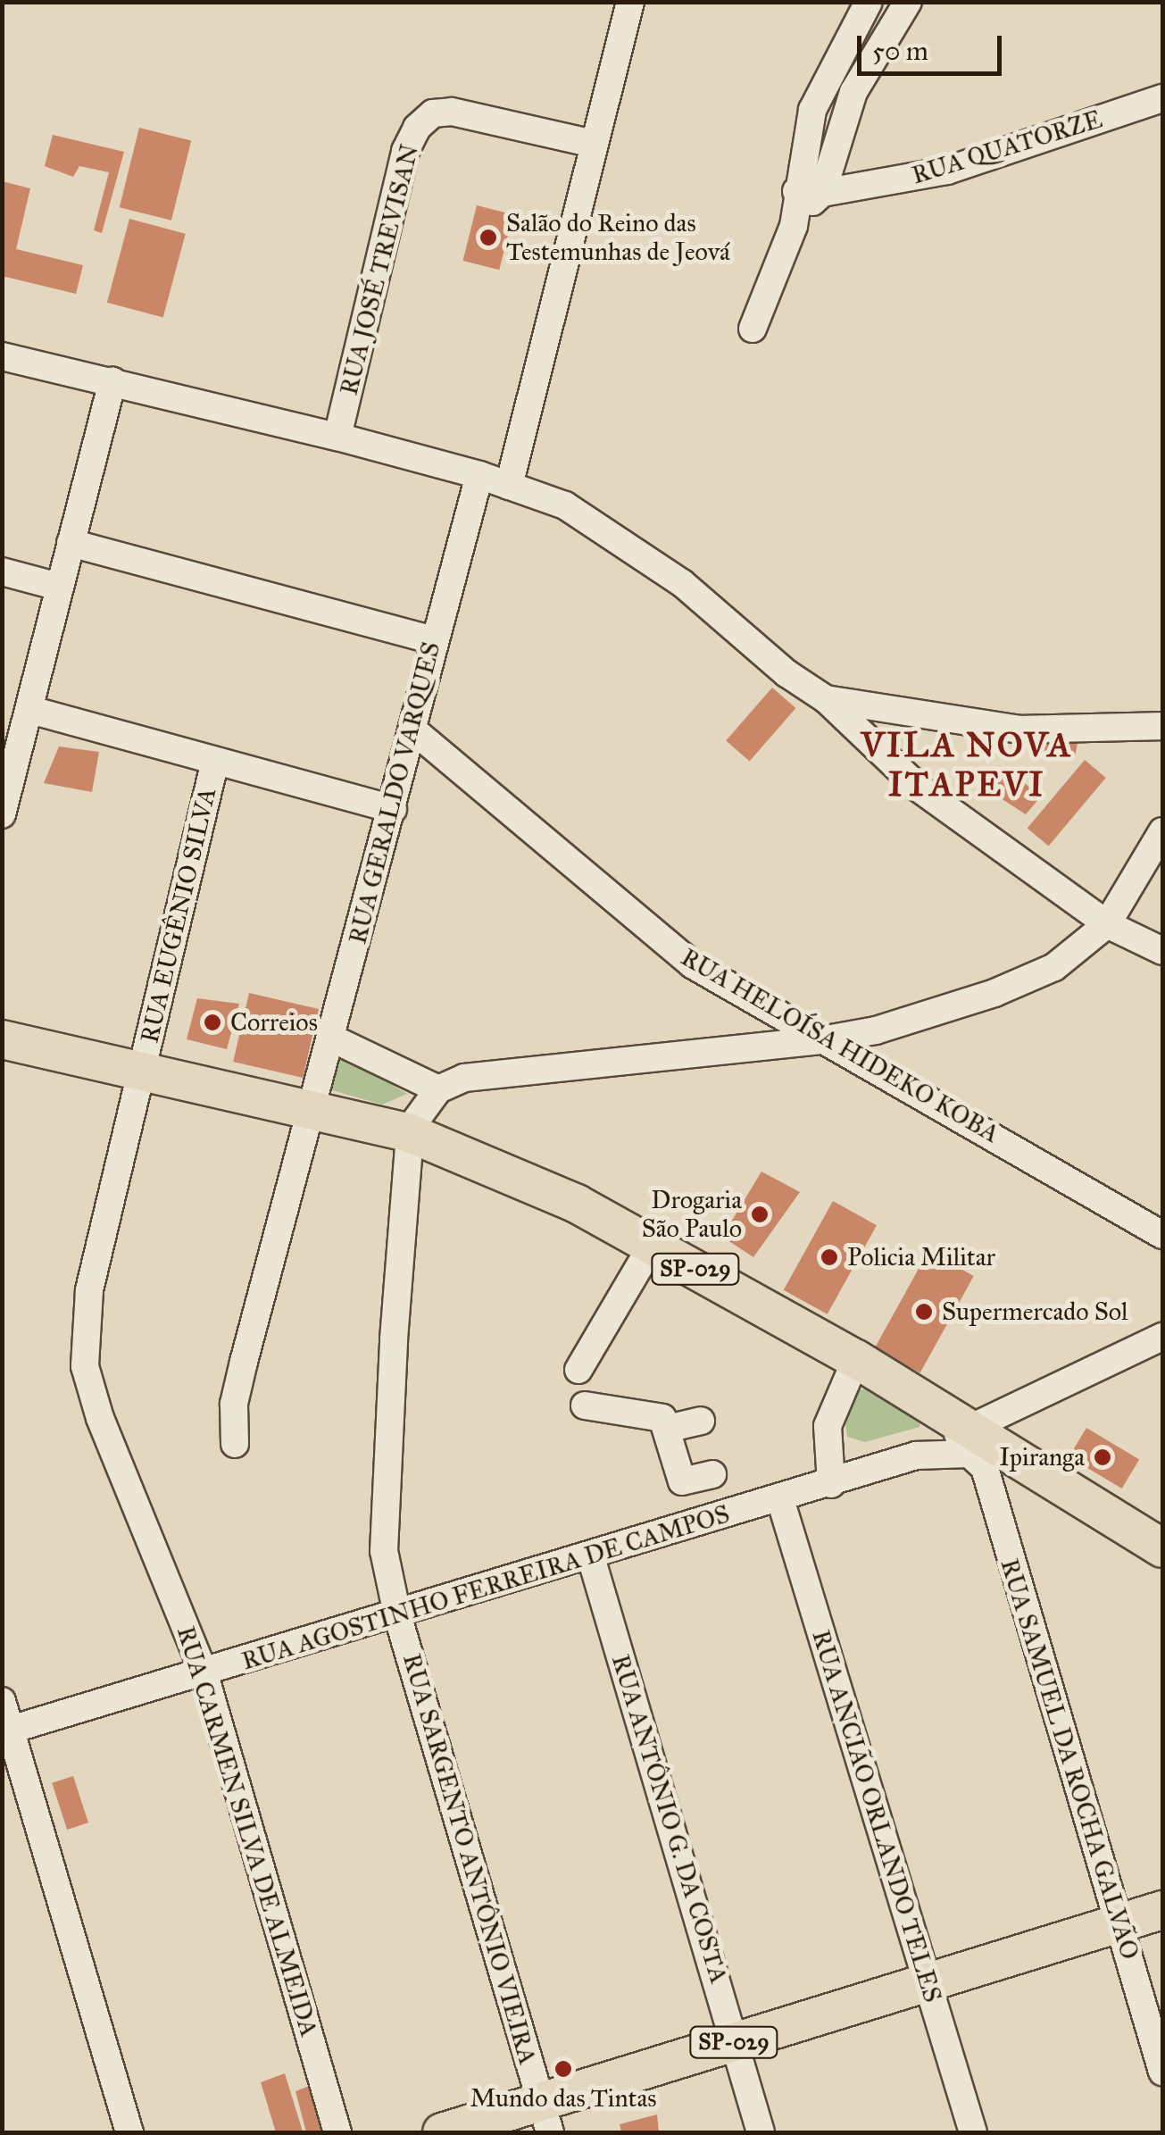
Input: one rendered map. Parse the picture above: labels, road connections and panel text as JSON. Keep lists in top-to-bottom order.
{
  "streets": {
    "highway": ["SP-029"],
    "street": [
      "RUA QUATORZE",
      "RUA JOSÉ TREVISAN",
      "RUA GERALDO VARQUES",
      "RUA EUGÊNIO SILVA",
      "RUA HELOÍSA HIDEKO KOBA",
      "RUA AGOSTINHO FERREIRA DE CAMPOS",
      "RUA SAMUEL DA ROCHA GALVÃO",
      "RUA ANCIÃO ORLANDO TELES",
      "RUA ANTÔNIO G. DA COSTA",
      "RUA CARMEN SILVA DE ALMEIDA",
      "RUA SARGENTO ANTÔNIO VIEIRA"
    ]
  },
  "crossings": [
    ["RUA GERALDO VARQUES", "RUA HELOÍSA HIDEKO KOBA"],
    ["RUA GERALDO VARQUES", "SP-029"],
    ["RUA EUGÊNIO SILVA", "SP-029"],
    ["RUA EUGÊNIO SILVA", "RUA CARMEN SILVA DE ALMEIDA"],
    ["SP-029", "RUA AGOSTINHO FERREIRA DE CAMPOS"],
    ["SP-029", "RUA SAMUEL DA ROCHA GALVÃO"],
    ["SP-029", "RUA ANCIÃO ORLANDO TELES"],
    ["SP-029", "RUA ANTÔNIO G. DA COSTA"],
    ["SP-029", "RUA CARMEN SILVA DE ALMEIDA"],
    ["SP-029", "RUA SARGENTO ANTÔNIO VIEIRA"],
    ["RUA AGOSTINHO FERREIRA DE CAMPOS", "RUA SAMUEL DA ROCHA GALVÃO"],
    ["RUA AGOSTINHO FERREIRA DE CAMPOS", "RUA ANCIÃO ORLANDO TELES"],
    ["RUA AGOSTINHO FERREIRA DE CAMPOS", "RUA ANTÔNIO G. DA COSTA"],
    ["RUA AGOSTINHO FERREIRA DE CAMPOS", "RUA CARMEN SILVA DE ALMEIDA"],
    ["RUA AGOSTINHO FERREIRA DE CAMPOS", "RUA SARGENTO ANTÔNIO VIEIRA"]
  ],
  "districts": ["VILA NOVA ITAPEVI"],
  "places": [
    "Salão do Reino das Testemunhas de Jeová",
    "Correios",
    "Drogaria São Paulo",
    "Policia Militar",
    "Supermercado Sol",
    "Ipiranga",
    "Mundo das Tintas"
  ],
  "scale_bar": "50 m"
}
